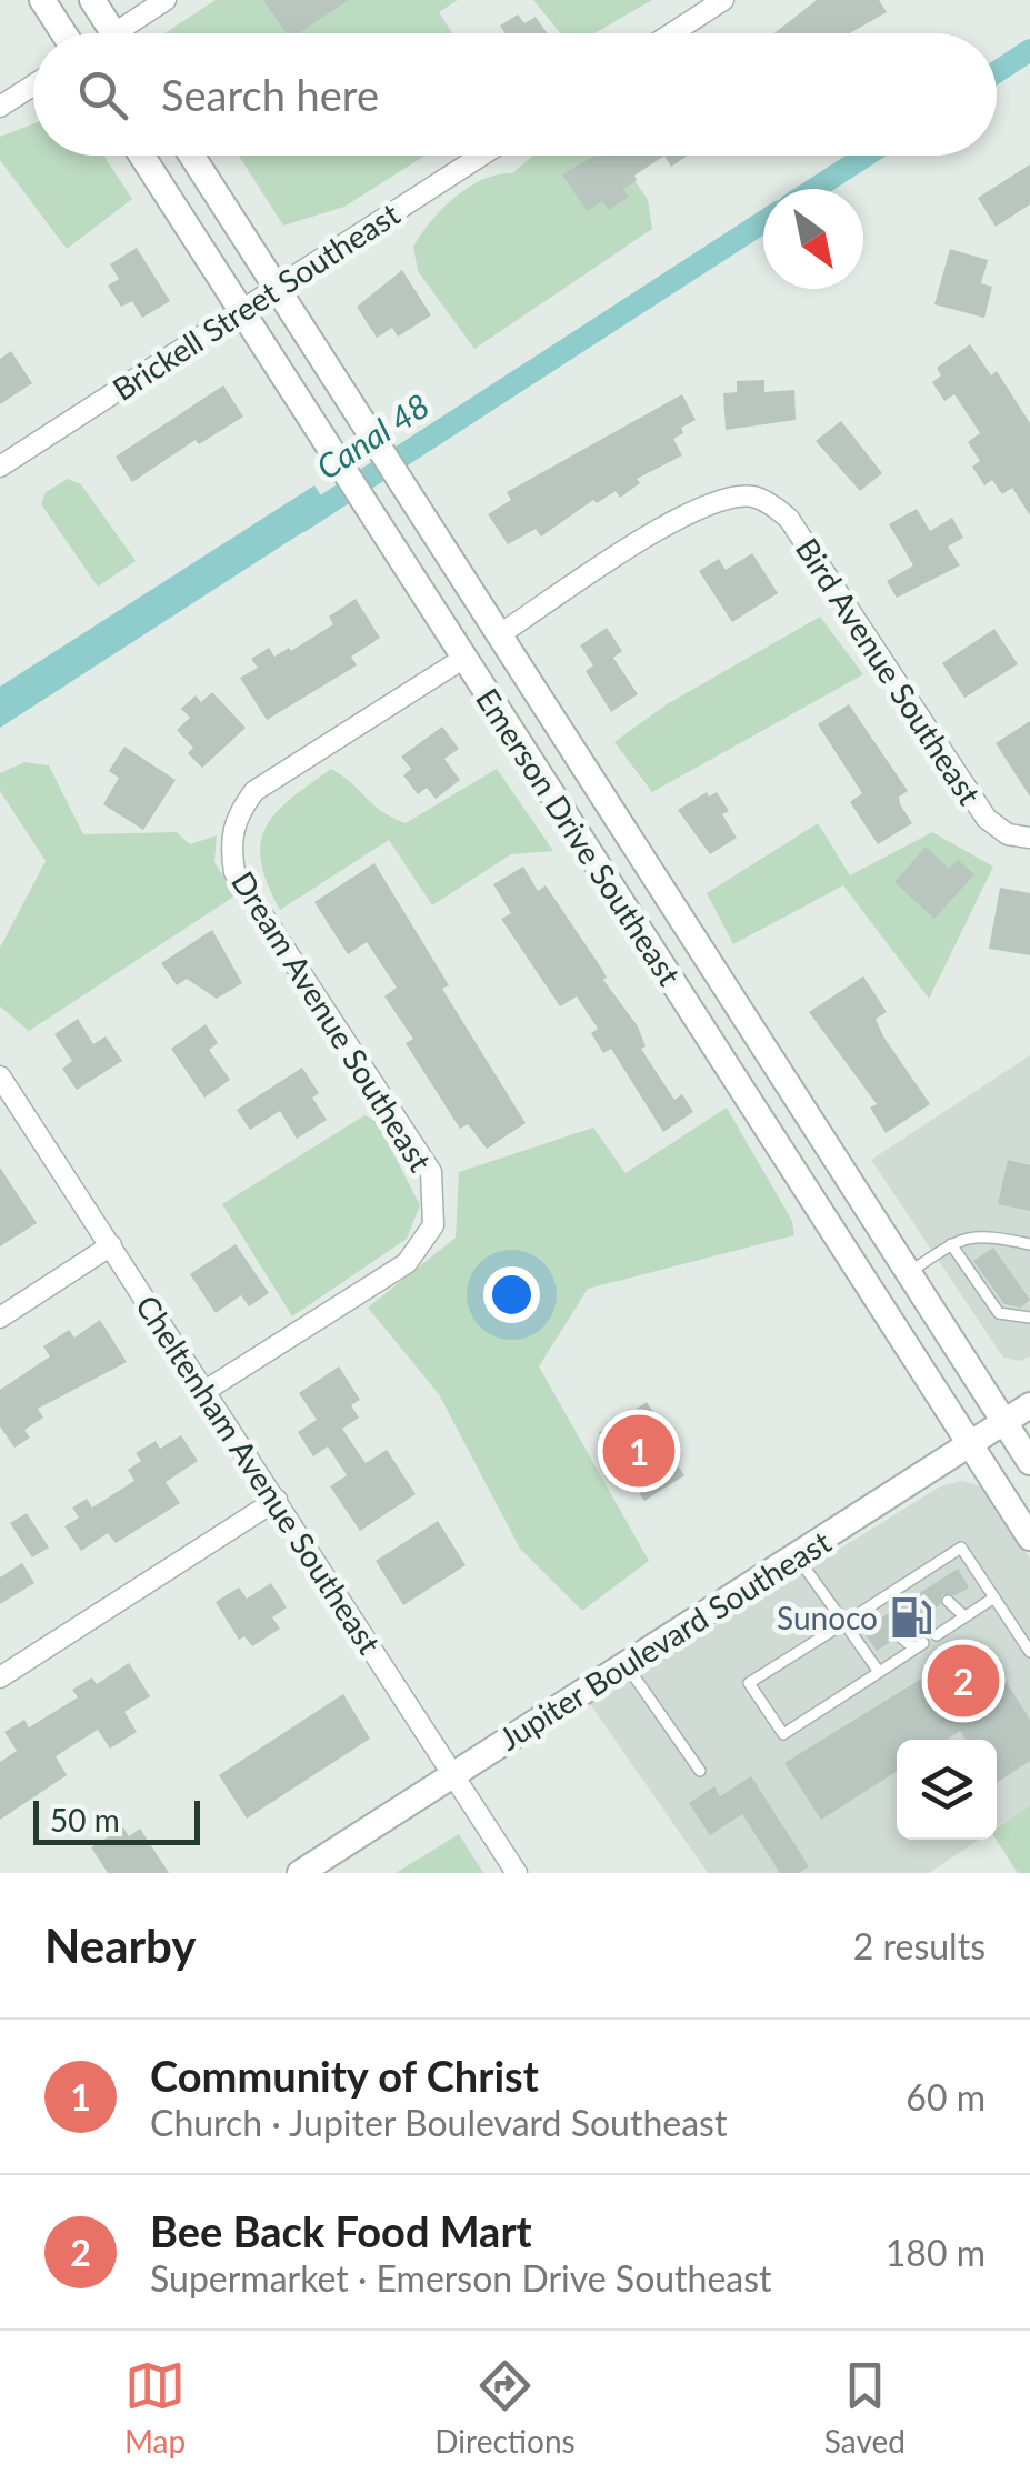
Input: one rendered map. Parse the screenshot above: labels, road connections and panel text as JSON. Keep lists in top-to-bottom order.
{
  "streets": {
    "street": [
      "Brickell Street Southeast",
      "Bird Avenue Southeast",
      "Emerson Drive Southeast",
      "Dream Avenue Southeast",
      "Cheltenham Avenue Southeast",
      "Jupiter Boulevard Southeast"
    ]
  },
  "crossings": [
    ["Brickell Street Southeast", "Emerson Drive Southeast"],
    ["Bird Avenue Southeast", "Emerson Drive Southeast"],
    ["Emerson Drive Southeast", "Dream Avenue Southeast"],
    ["Emerson Drive Southeast", "Jupiter Boulevard Southeast"],
    ["Dream Avenue Southeast", "Cheltenham Avenue Southeast"],
    ["Cheltenham Avenue Southeast", "Jupiter Boulevard Southeast"]
  ],
  "water": ["Canal 48"],
  "places": {
    "fuel station": ["Sunoco"]
  },
  "scale_bar": "50 m",
  "north": "bottom right",
  "page": {
    "search": "Search here",
    "pins": ["1", "2"],
    "scale": "50 m",
    "heading": ["Nearby", "2 results"],
    "list": [
      {
        "mark": "1",
        "name": "Community of Christ",
        "note": "Church · Jupiter Boulevard Southeast",
        "value": "60 m"
      },
      {
        "mark": "2",
        "name": "Bee Back Food Mart",
        "note": "Supermarket · Emerson Drive Southeast",
        "value": "180 m"
      }
    ],
    "nav": ["Map", "Directions", "Saved"]
  }
}
